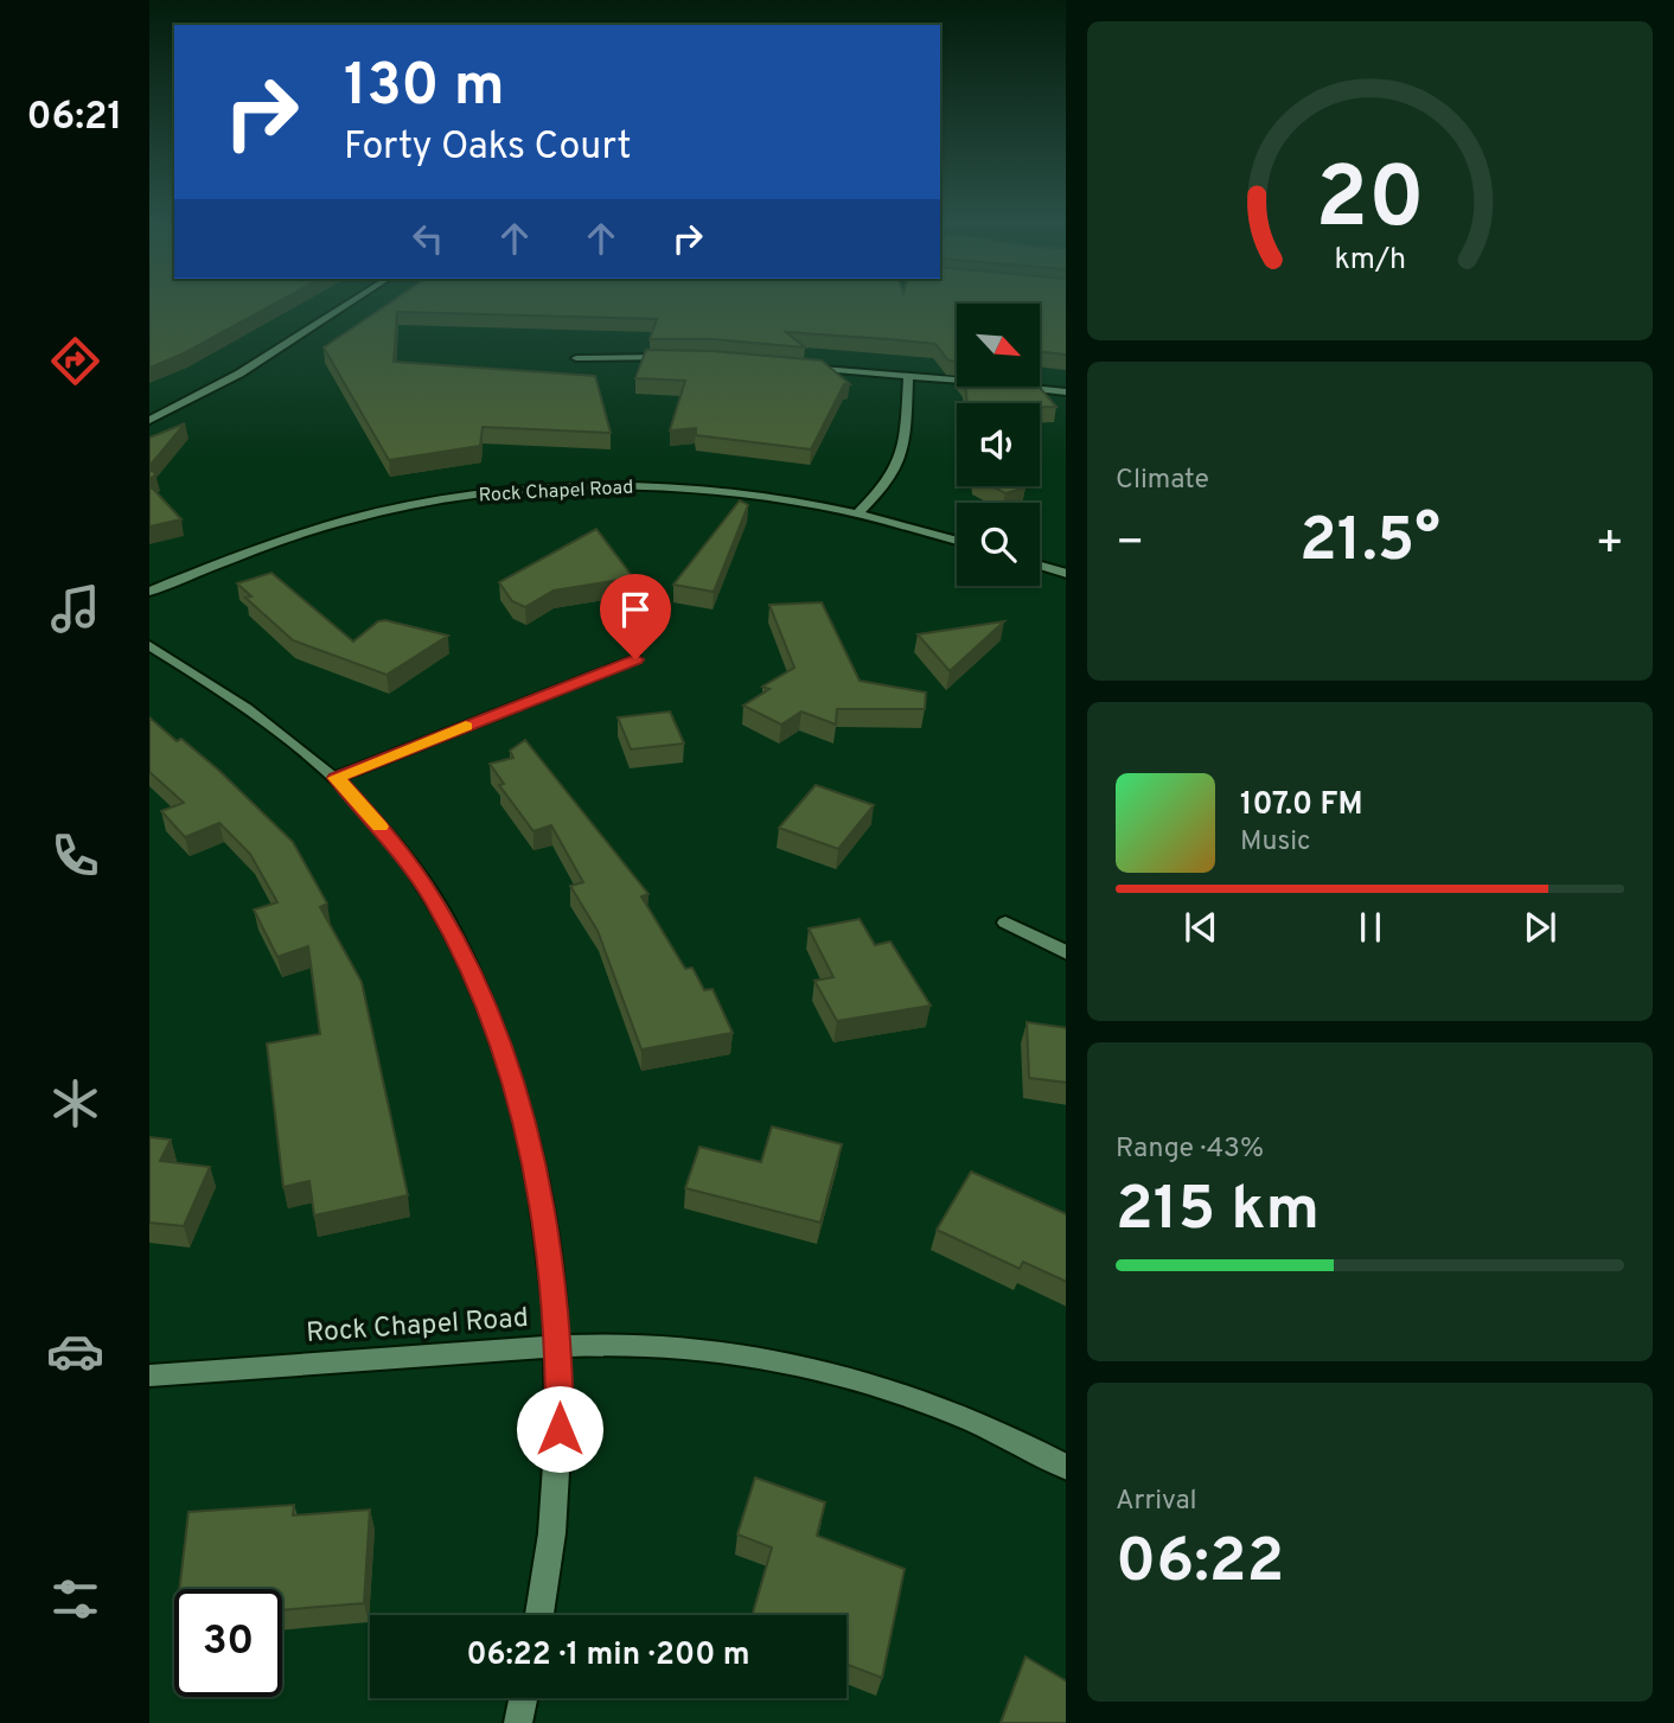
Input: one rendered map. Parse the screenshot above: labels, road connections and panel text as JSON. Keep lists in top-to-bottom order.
{
  "streets": {
    "street": ["Rock Chapel Road"]
  },
  "north": "bottom right",
  "page": {
    "tabs": "06:21",
    "turn": ["130 m", "Forty Oaks Court"],
    "tile": [
      "Climate",
      ["Range · 43%", "215 km"],
      ["Arrival", "06:22"]
    ],
    "heat": ["−", "21.5°", "+"],
    "song": ["107.0 FM", "Music"],
    "limit": "30",
    "trip": "06:22 · 1 min · 200 m",
    "gauge": ["20", "km/h"]
  }
}
